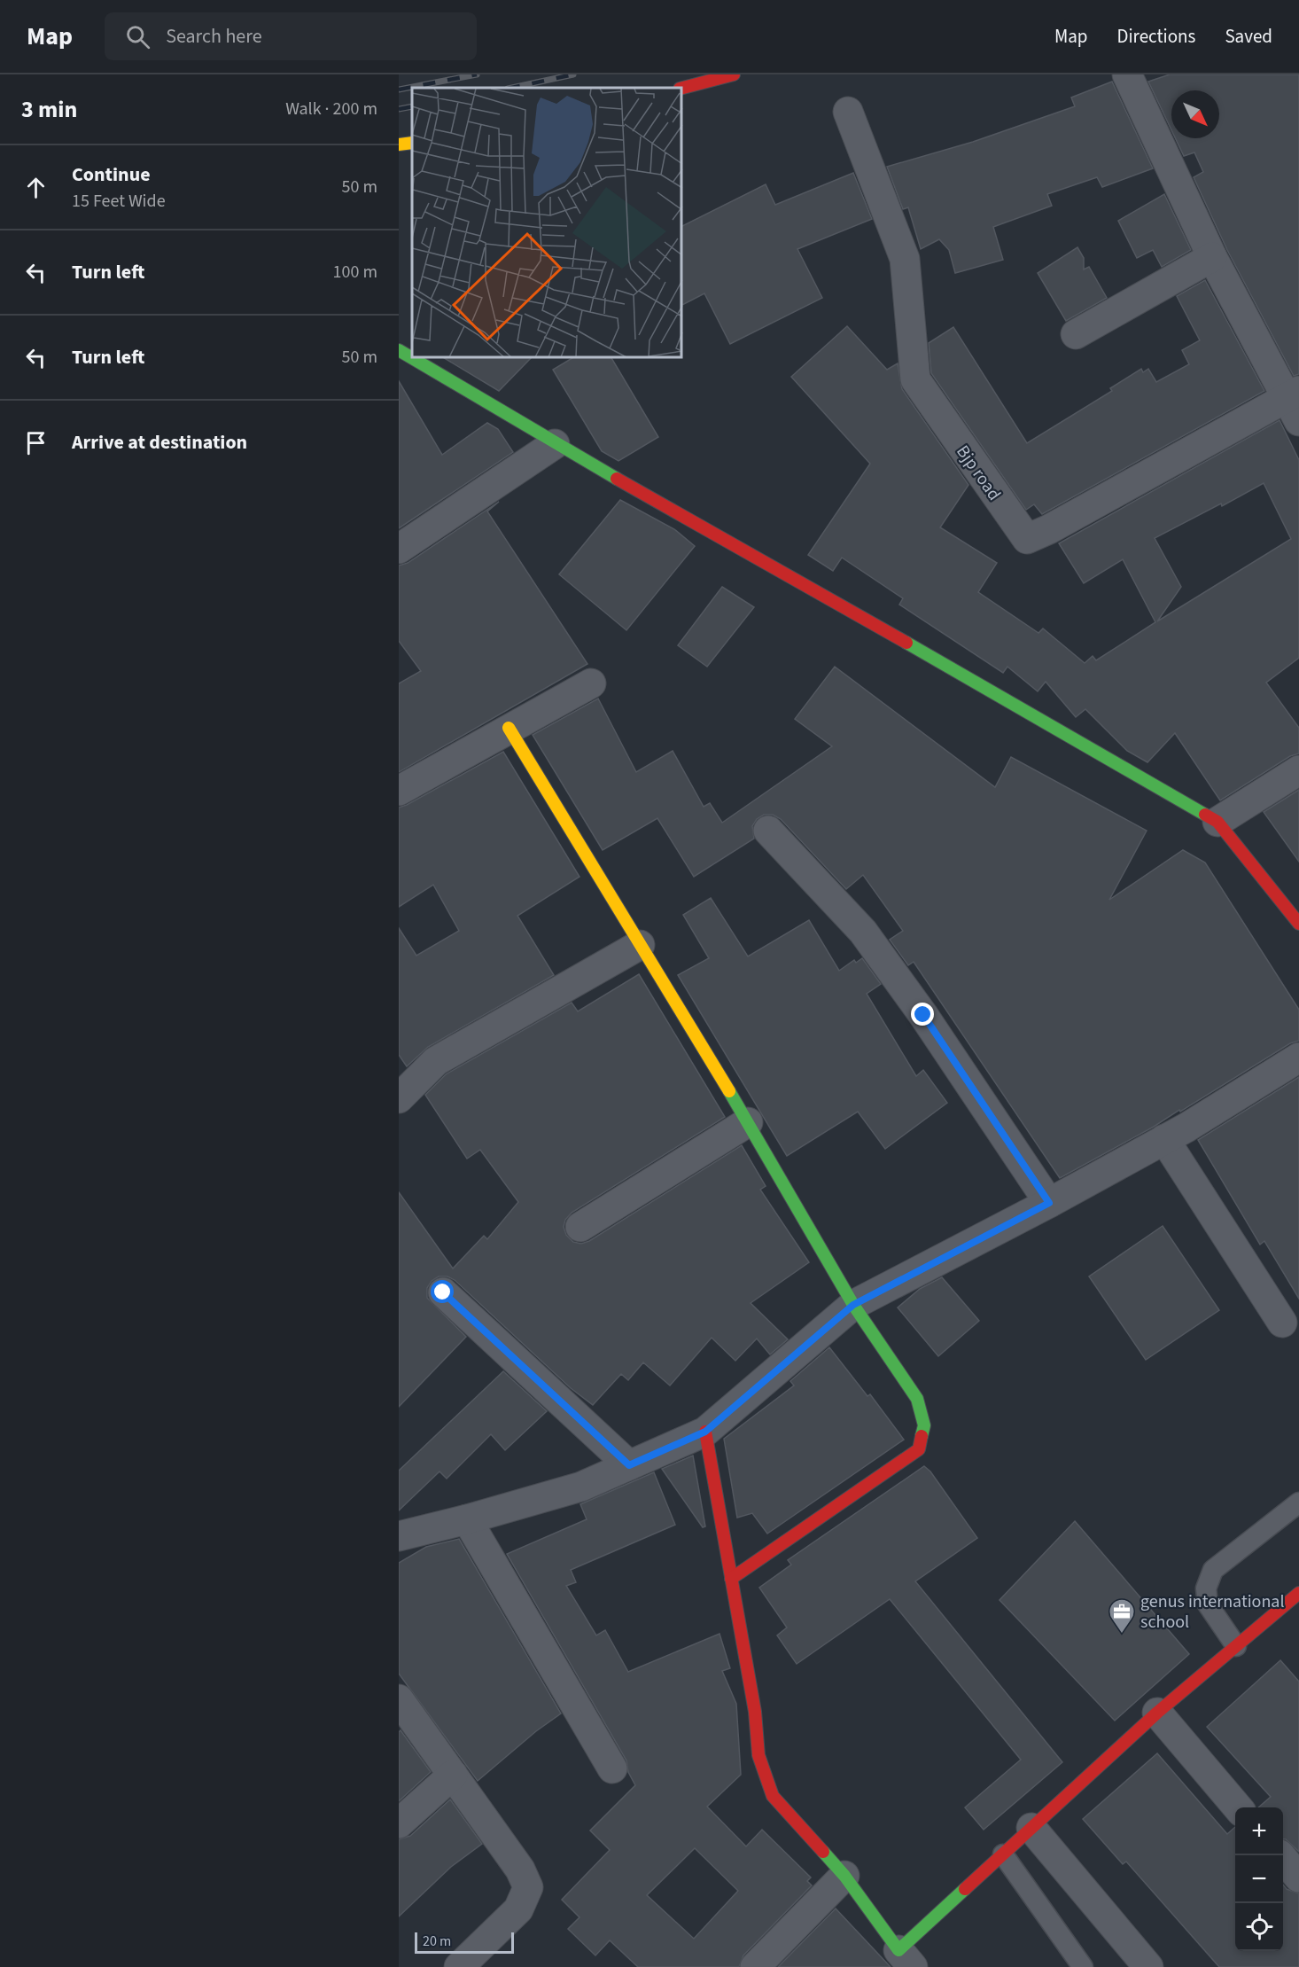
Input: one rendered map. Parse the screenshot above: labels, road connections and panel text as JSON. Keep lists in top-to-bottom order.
{
  "streets": {
    "street": ["Bjp road"]
  },
  "places": {
    "office": ["genus international school"]
  },
  "scale_bar": "20 m",
  "north": "bottom right",
  "page": {
    "header": "Map",
    "search": "Search here",
    "nav": ["Map", "Directions", "Saved"],
    "heading": ["3 min", "Walk · 200 m"],
    "list": [
      ["Continue", "15 Feet Wide", "50 m"],
      ["Turn left", "100 m"],
      ["Turn left", "50 m"],
      "Arrive at destination"
    ],
    "map_buttons": ["+", "−"],
    "scale": "20 m"
  }
}
